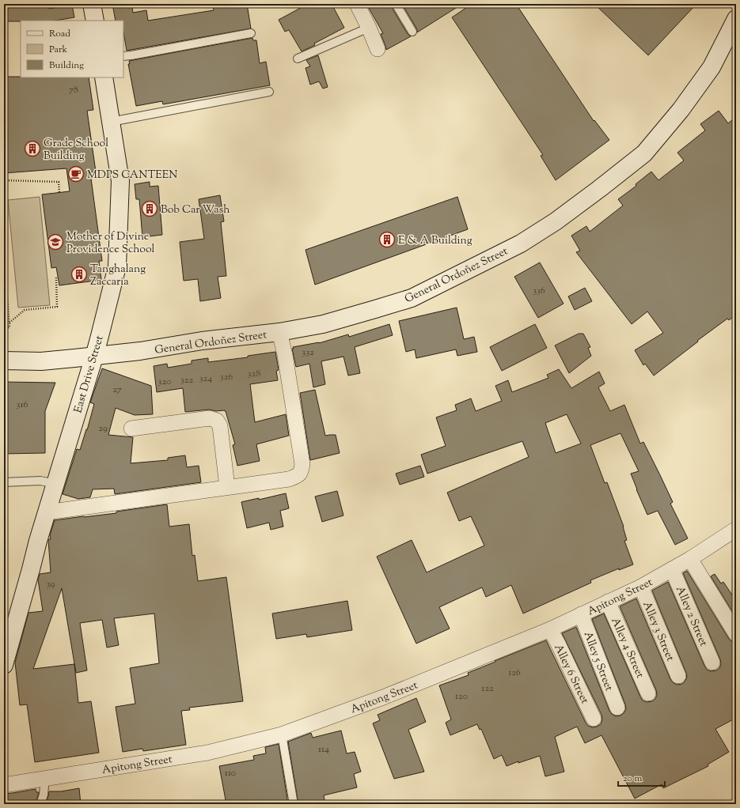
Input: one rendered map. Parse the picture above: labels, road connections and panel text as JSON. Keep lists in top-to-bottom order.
{
  "streets": {
    "main road": ["General Ordoñez Street", "East Drive Street"],
    "street": [
      "Apitong Street",
      "Alley 2 Street",
      "Alley 3 Street",
      "Alley 4 Street",
      "Alley 5 Street",
      "Alley 6 Street"
    ]
  },
  "crossings": [
    ["General Ordoñez Street", "East Drive Street"],
    ["Apitong Street", "Alley 2 Street"],
    ["Apitong Street", "Alley 3 Street"],
    ["Apitong Street", "Alley 4 Street"],
    ["Apitong Street", "Alley 5 Street"],
    ["Apitong Street", "Alley 6 Street"]
  ],
  "places": {
    "building": [
      "Grade School Building",
      "Bob Car Wash",
      "E & A Building",
      "Tanghalang Zaccaria"
    ],
    "cafe": ["MDPS CANTEEN"],
    "school or university": ["Mother of Divine Providence School"]
  },
  "house_numbers": [
    "78",
    "336",
    "332",
    "328",
    "326",
    "324",
    "322",
    "320",
    "27",
    "316",
    "29",
    "39",
    "126",
    "122",
    "120",
    "114",
    "110"
  ],
  "legend": ["Road", "Park", "Building"],
  "scale_bar": "20 m"
}
